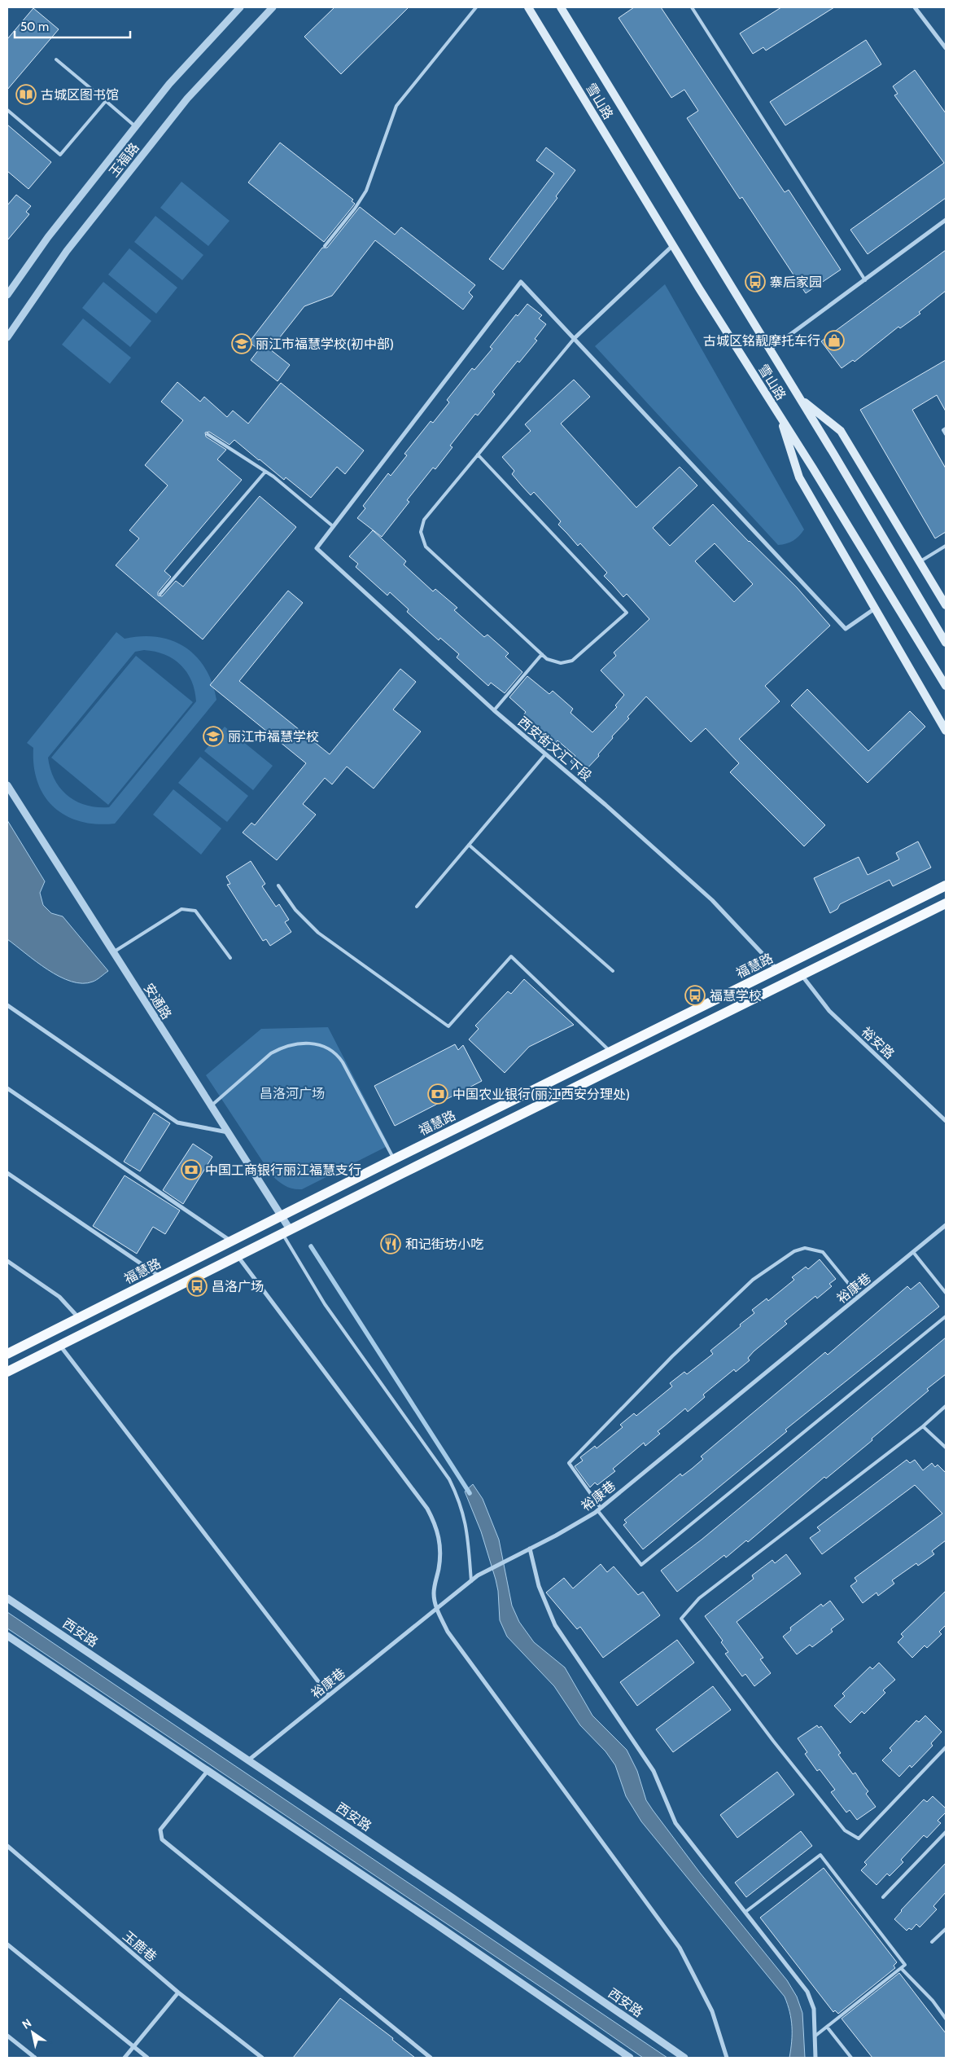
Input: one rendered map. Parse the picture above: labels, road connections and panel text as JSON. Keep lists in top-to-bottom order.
{
  "streets": {
    "main road": ["雪山路", "福慧路"],
    "street": [
      "玉福路",
      "西安街文汇下段",
      "安通路",
      "裕安路",
      "裕康巷",
      "西安路",
      "玉鹿巷"
    ]
  },
  "crossings": [
    ["西安街文汇下段", "福慧路"],
    ["福慧路", "安通路"],
    ["裕康巷", "西安路"]
  ],
  "parks": ["昌洛河广场"],
  "places": {
    "library": ["古城区图书馆"],
    "bus stop": ["寨后家园", "福慧学校", "昌洛广场"],
    "shop": ["古城区铭靓摩托车行"],
    "school or university": ["丽江市福慧学校(初中部)", "丽江市福慧学校"],
    "bank": ["中国农业银行(丽江西安分理处)", "中国工商银行丽江福慧支行"],
    "restaurant": ["和记街坊小吃"]
  },
  "scale_bar": "50 m",
  "north": "top left"
}
